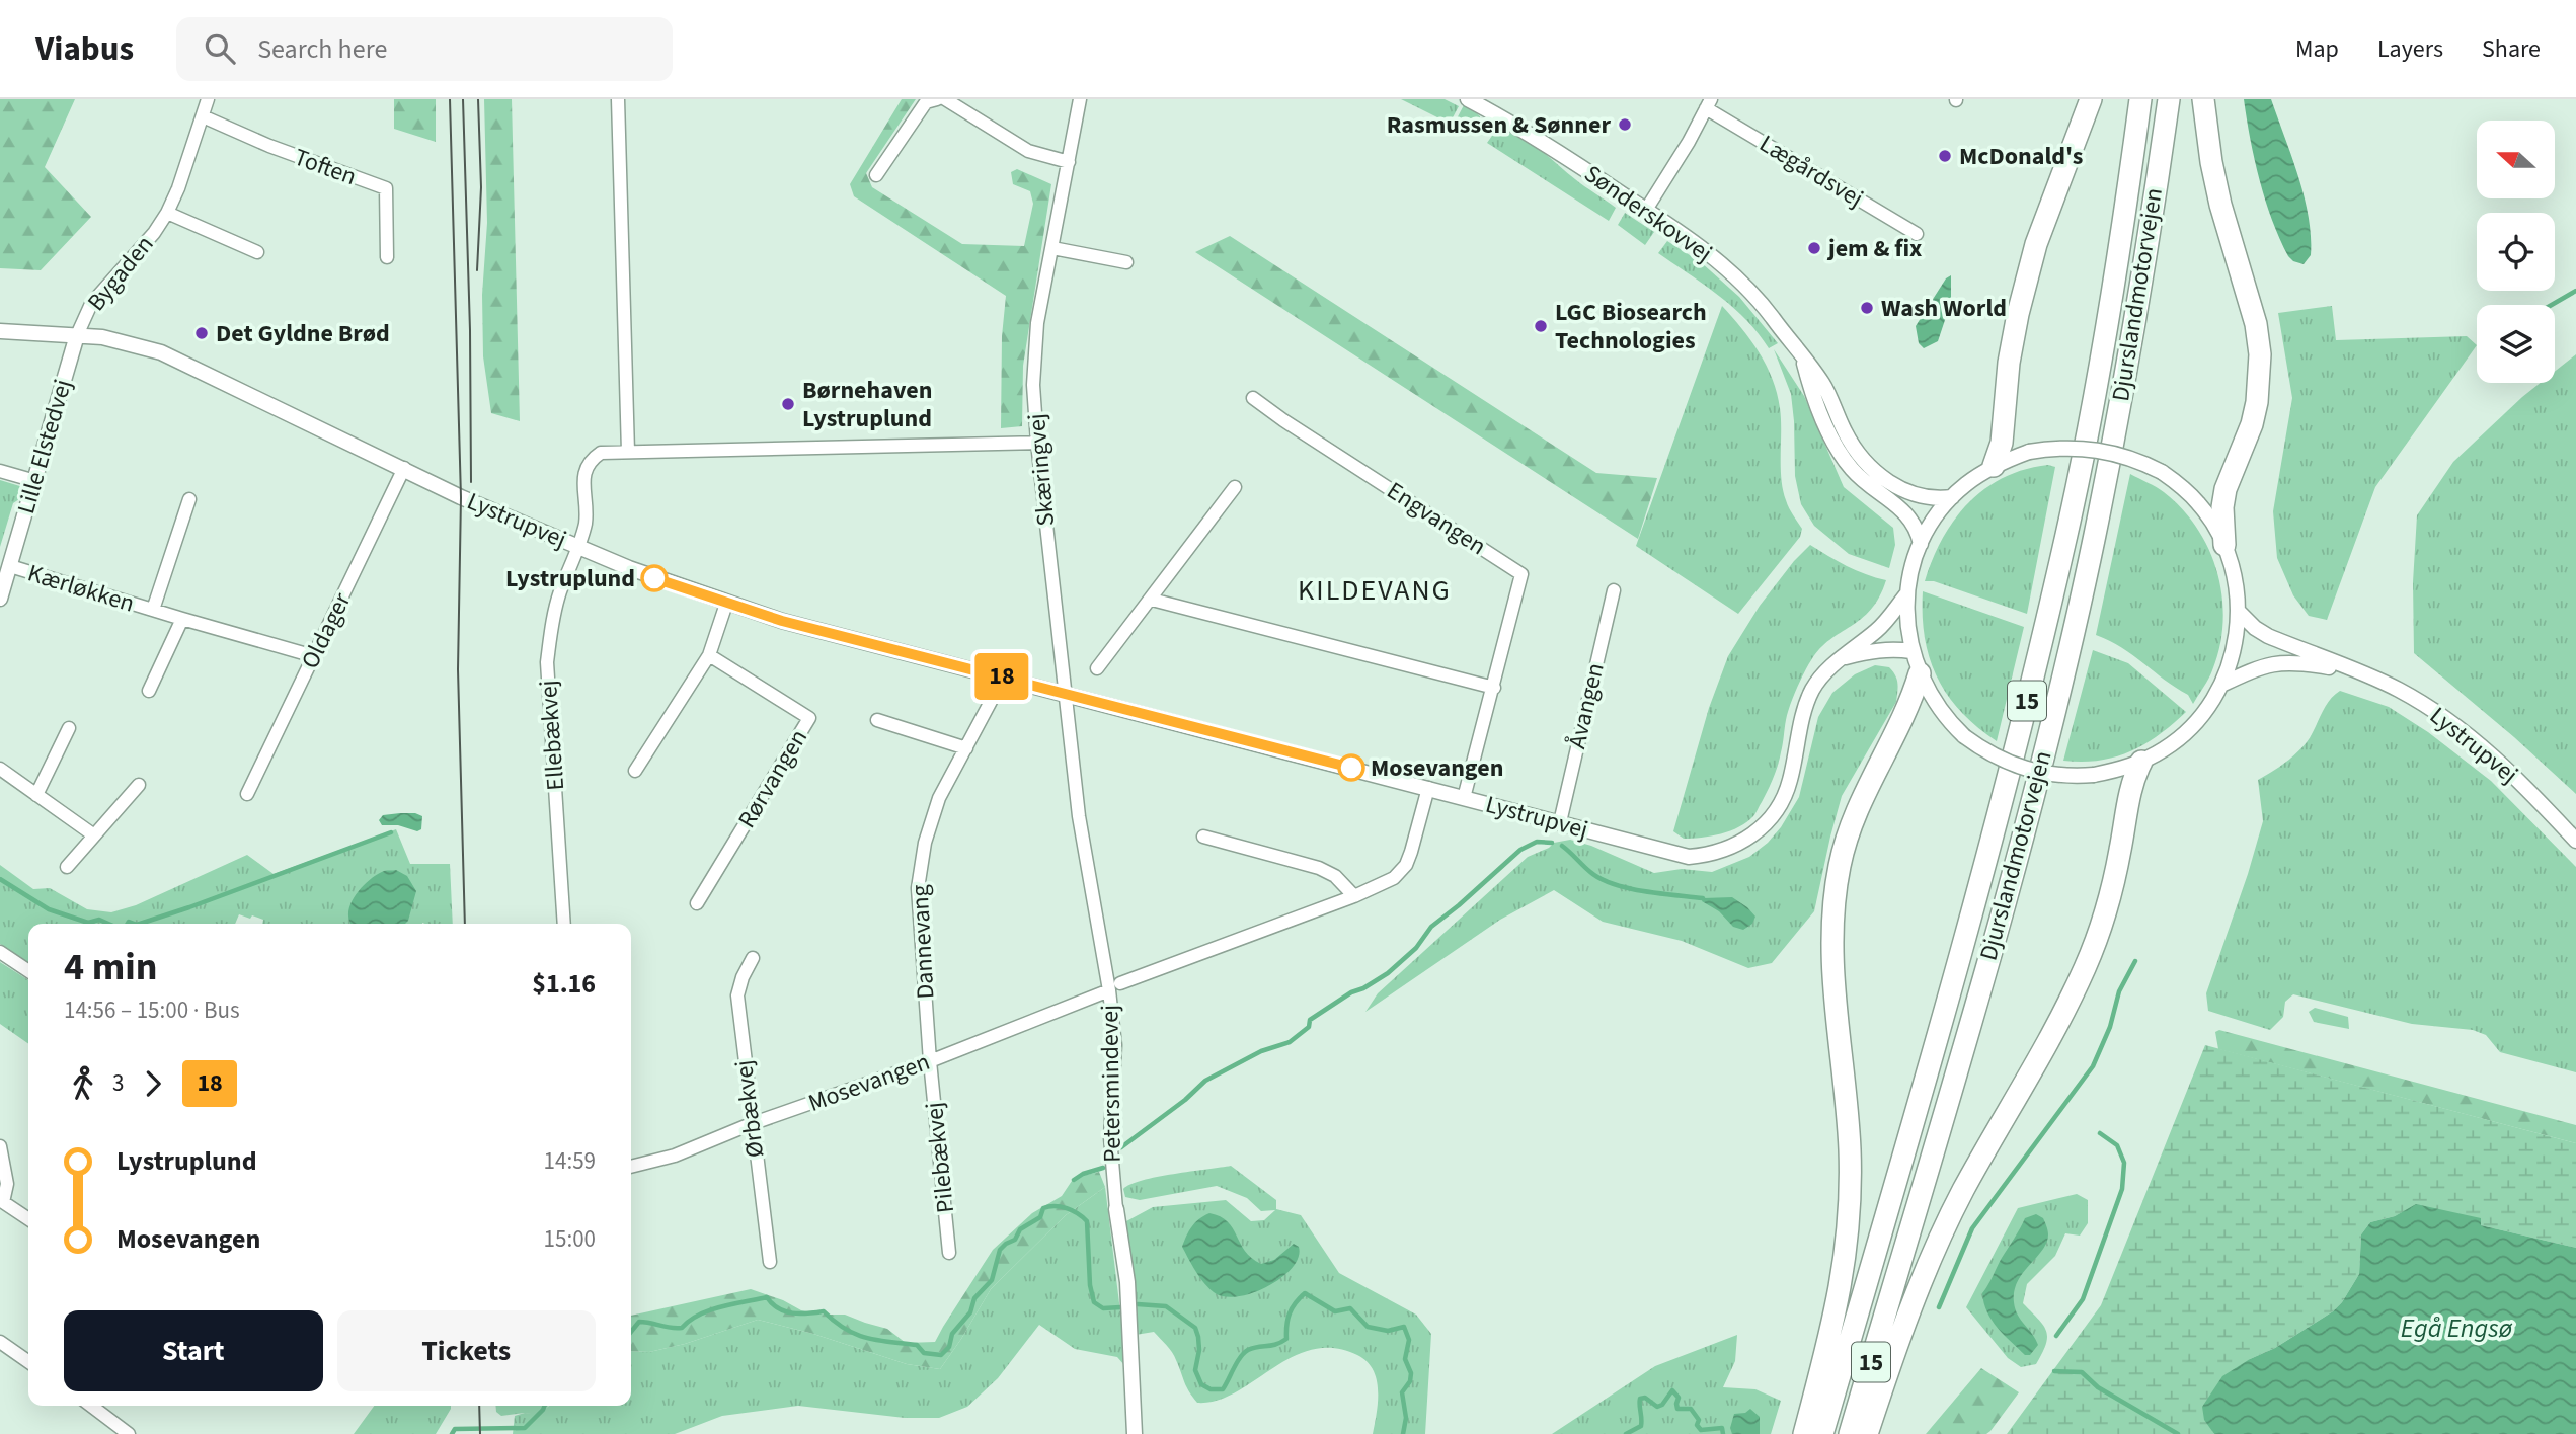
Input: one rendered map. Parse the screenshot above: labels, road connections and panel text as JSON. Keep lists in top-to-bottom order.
{
  "streets": {
    "highway": ["Djurslandmotorvejen", "15"],
    "street": [
      "Toften",
      "Lægårdsvej",
      "Sønderskovvej",
      "Bygaden",
      "Lille Elstedvej",
      "Skæringvej",
      "Engvangen",
      "Lystrupvej",
      "Kærløkken",
      "Oldager",
      "Åvangen",
      "Ellebækvej",
      "Rørvangen",
      "Dannevang",
      "Mosevangen",
      "Petersmindevej",
      "Ørbækvej",
      "Pilebækvej"
    ]
  },
  "crossings": [
    ["Toften", "Bygaden"],
    ["Lægårdsvej", "Sønderskovvej"],
    ["Bygaden", "Lille Elstedvej"],
    ["Bygaden", "Lystrupvej"],
    ["Lille Elstedvej", "Lystrupvej"],
    ["Lille Elstedvej", "Kærløkken"],
    ["Skæringvej", "Lystrupvej"],
    ["Skæringvej", "Petersmindevej"],
    ["Engvangen", "Lystrupvej"],
    ["Lystrupvej", "Oldager"],
    ["Lystrupvej", "Åvangen"],
    ["Lystrupvej", "Ellebækvej"],
    ["Lystrupvej", "Mosevangen"],
    ["Lystrupvej", "Petersmindevej"],
    ["Kærløkken", "Oldager"],
    ["Dannevang", "Mosevangen"],
    ["Dannevang", "Pilebækvej"],
    ["Mosevangen", "Petersmindevej"],
    ["Mosevangen", "Ørbækvej"],
    ["Mosevangen", "Pilebækvej"]
  ],
  "districts": ["KILDEVANG"],
  "water": ["Egå Engsø"],
  "places": [
    "Rasmussen & Sønner",
    "McDonald's",
    "jem & fix",
    "Wash World",
    "LGC Biosearch Technologies",
    "Det Gyldne Brød",
    "Børnehaven Lystruplund",
    "Lystruplund",
    "Mosevangen"
  ],
  "lines": ["bus line 18"],
  "north": "left",
  "page": {
    "header": "Viabus",
    "search": "Search here",
    "nav": ["Map", "Layers", "Share"],
    "on_map": "18",
    "heading": ["4 min", "14:56 – 15:00 · Bus", "$1.16"],
    "legs": ["3", "18"],
    "list": [
      {
        "name": "Lystruplund",
        "value": "14:59"
      },
      {
        "name": "Mosevangen",
        "value": "15:00"
      }
    ],
    "buttons": ["Start", "Tickets"]
  }
}
